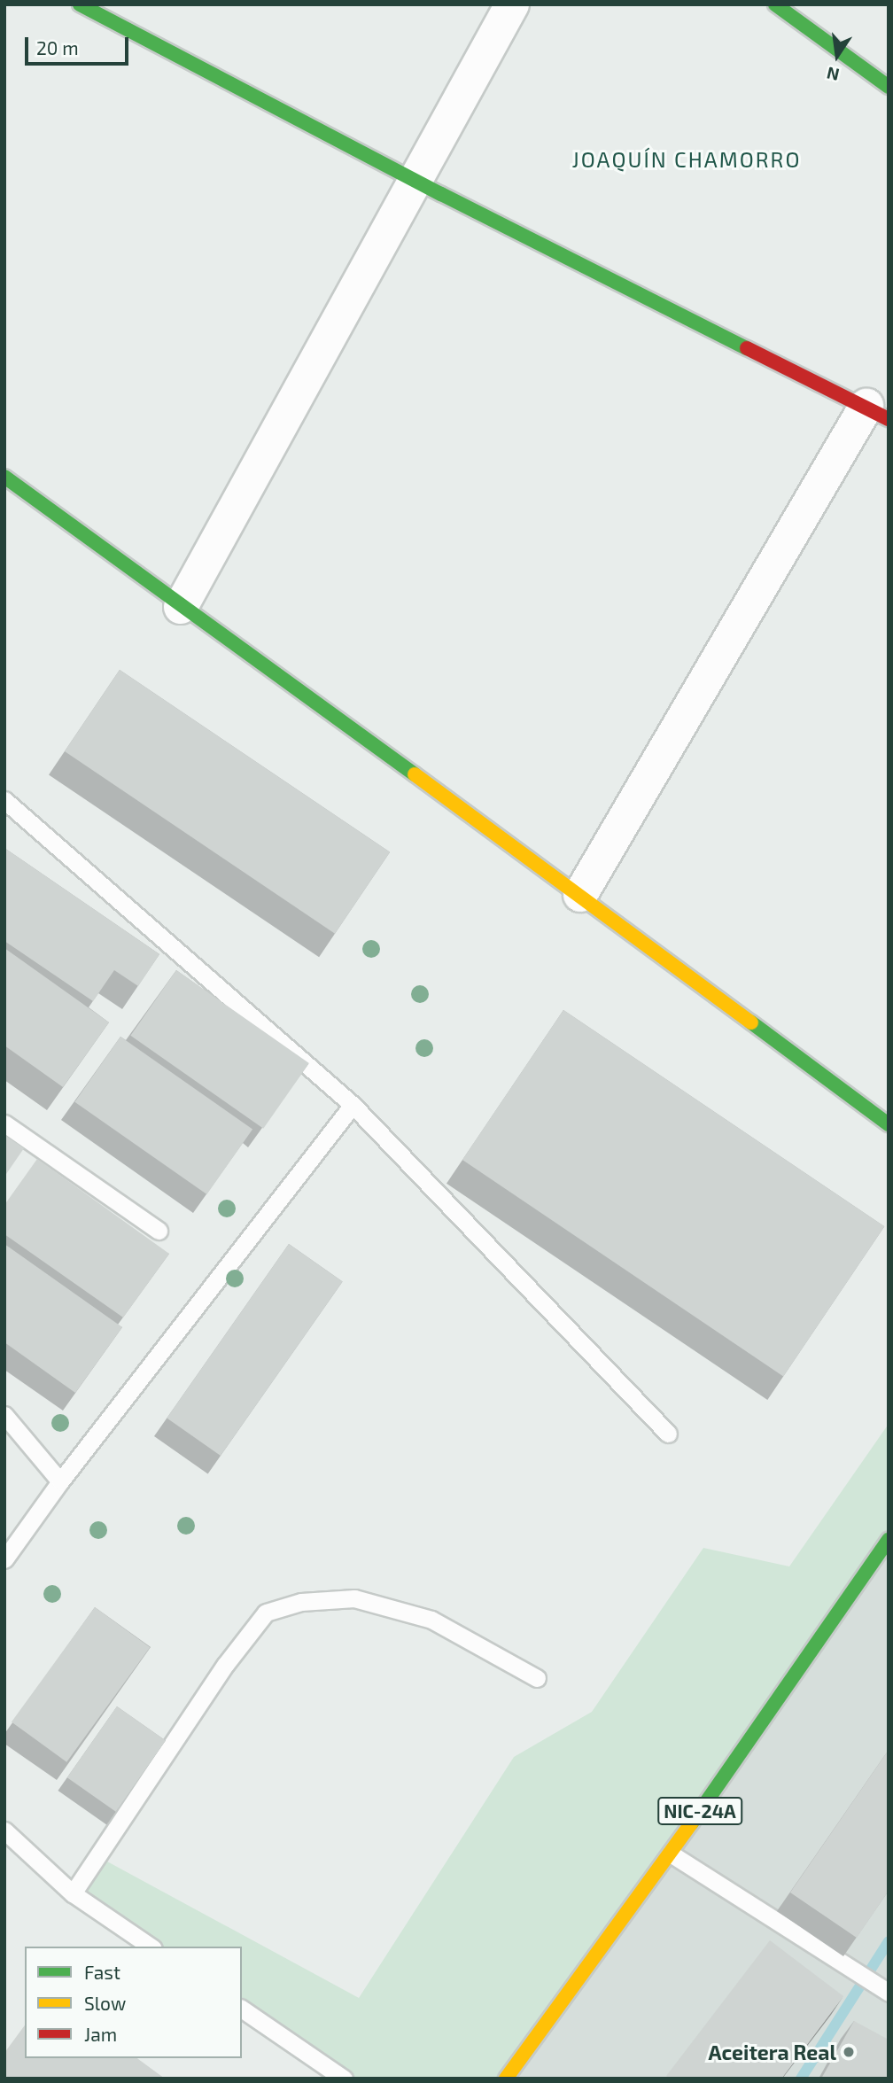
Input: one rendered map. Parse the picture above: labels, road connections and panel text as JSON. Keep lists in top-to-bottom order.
{
  "streets": {
    "main road": ["NIC-24A"]
  },
  "districts": ["JOAQUÍN CHAMORRO"],
  "places": ["Aceitera Real"],
  "legend": ["Fast", "Slow", "Jam"],
  "scale_bar": "20 m",
  "north": "bottom"
}
